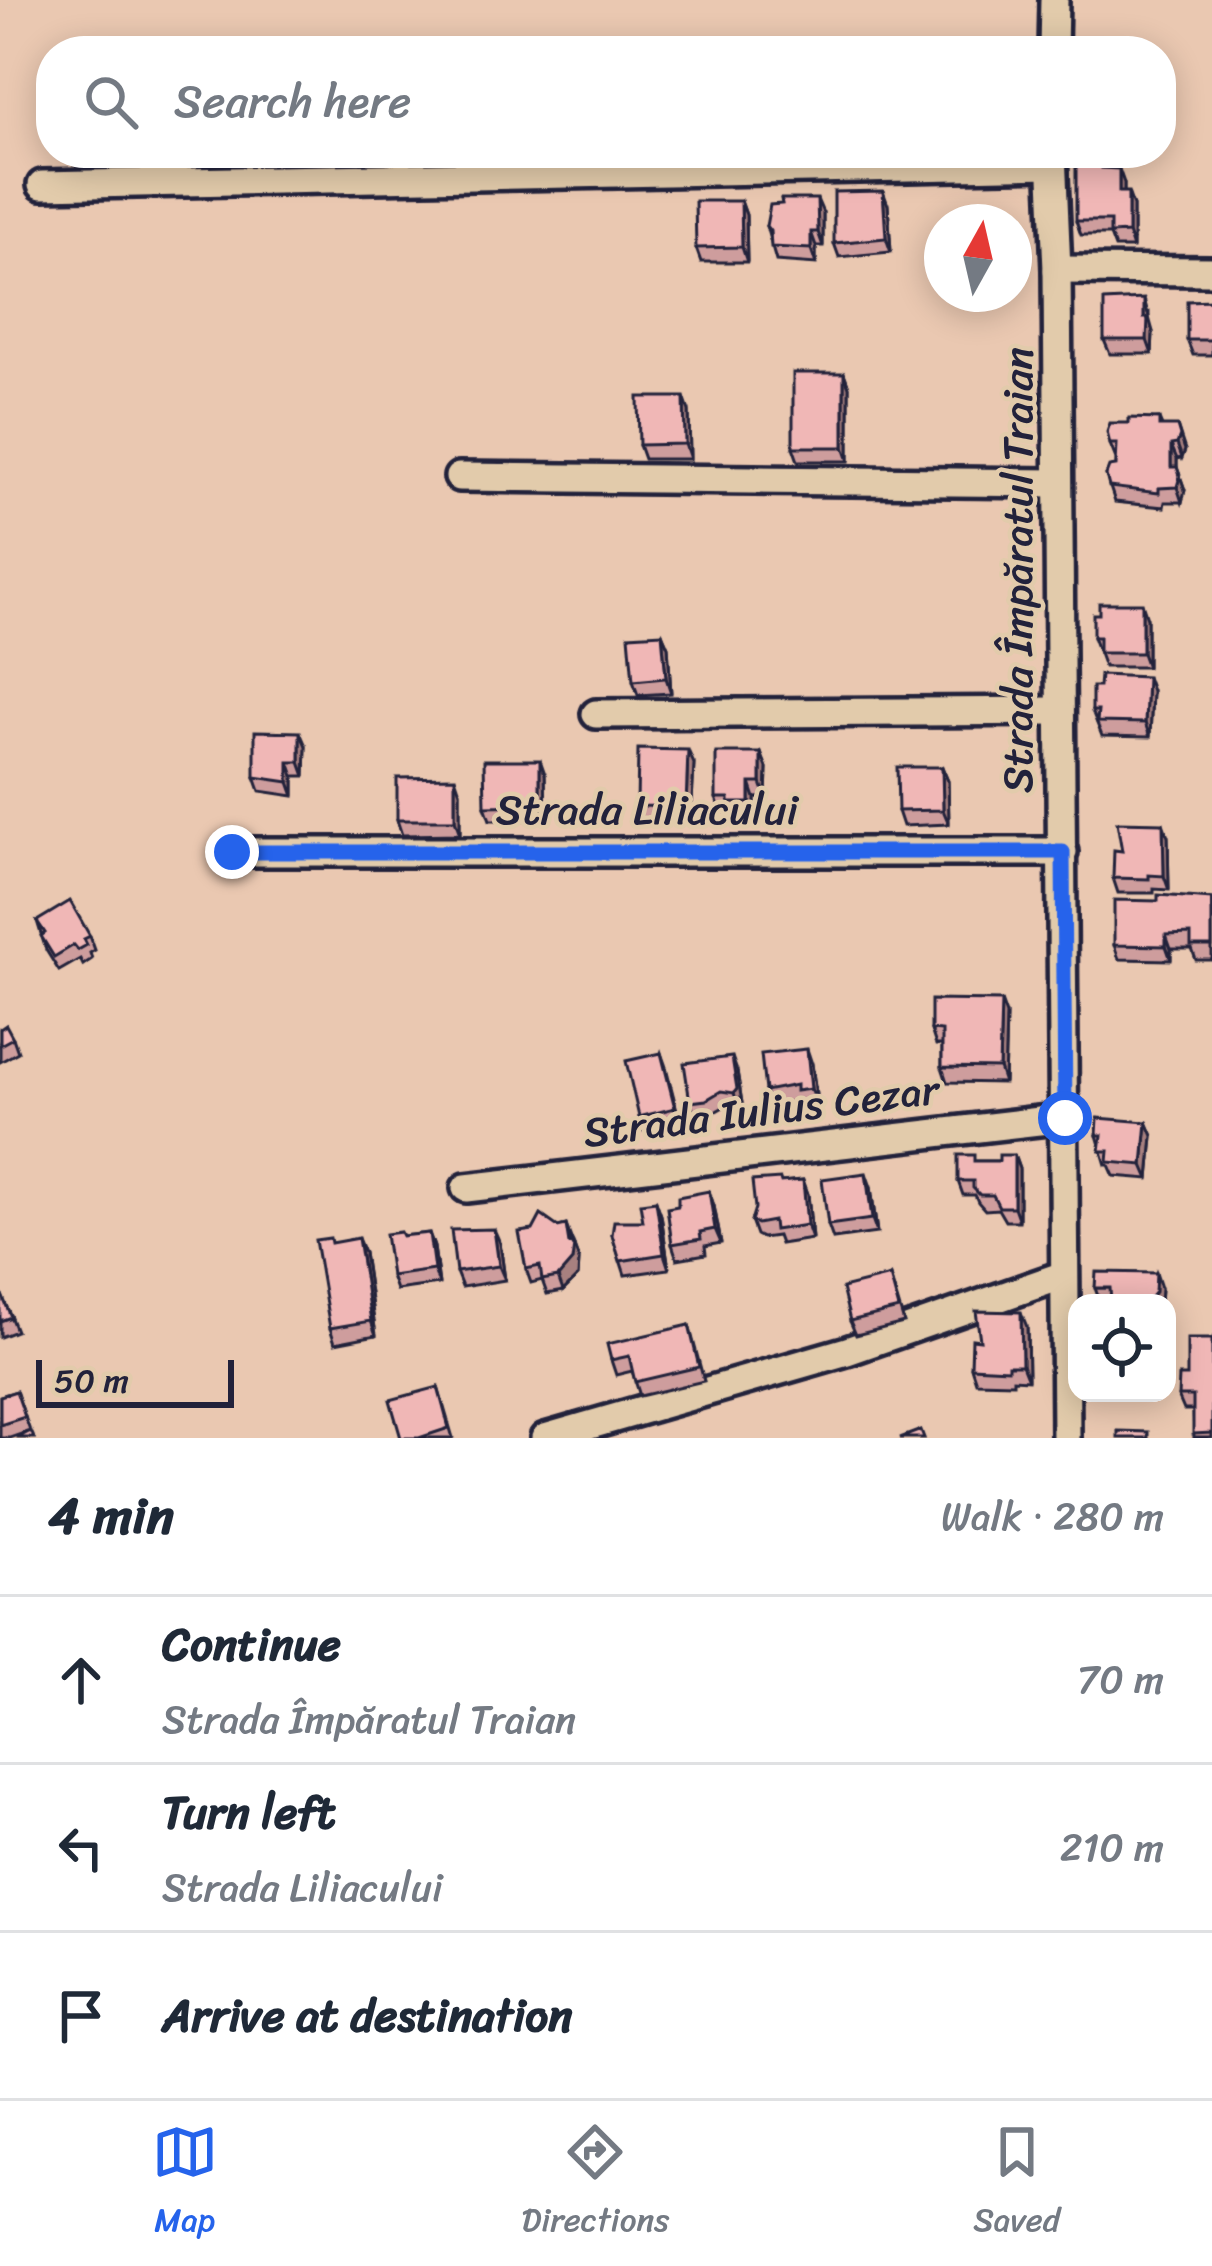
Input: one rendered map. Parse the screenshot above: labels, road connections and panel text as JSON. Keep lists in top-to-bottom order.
{
  "streets": {
    "street": ["Strada Împăratul Traian", "Strada Liliacului", "Strada Iulius Cezar"]
  },
  "crossings": [
    ["Strada Împăratul Traian", "Strada Liliacului"],
    ["Strada Împăratul Traian", "Strada Iulius Cezar"]
  ],
  "scale_bar": "50 m",
  "north": "top",
  "page": {
    "search": "Search here",
    "scale": "50 m",
    "heading": ["4 min", "Walk · 280 m"],
    "list": [
      ["Continue", "Strada Împăratul Traian", "70 m"],
      ["Turn left", "Strada Liliacului", "210 m"],
      "Arrive at destination"
    ],
    "nav": ["Map", "Directions", "Saved"]
  }
}
